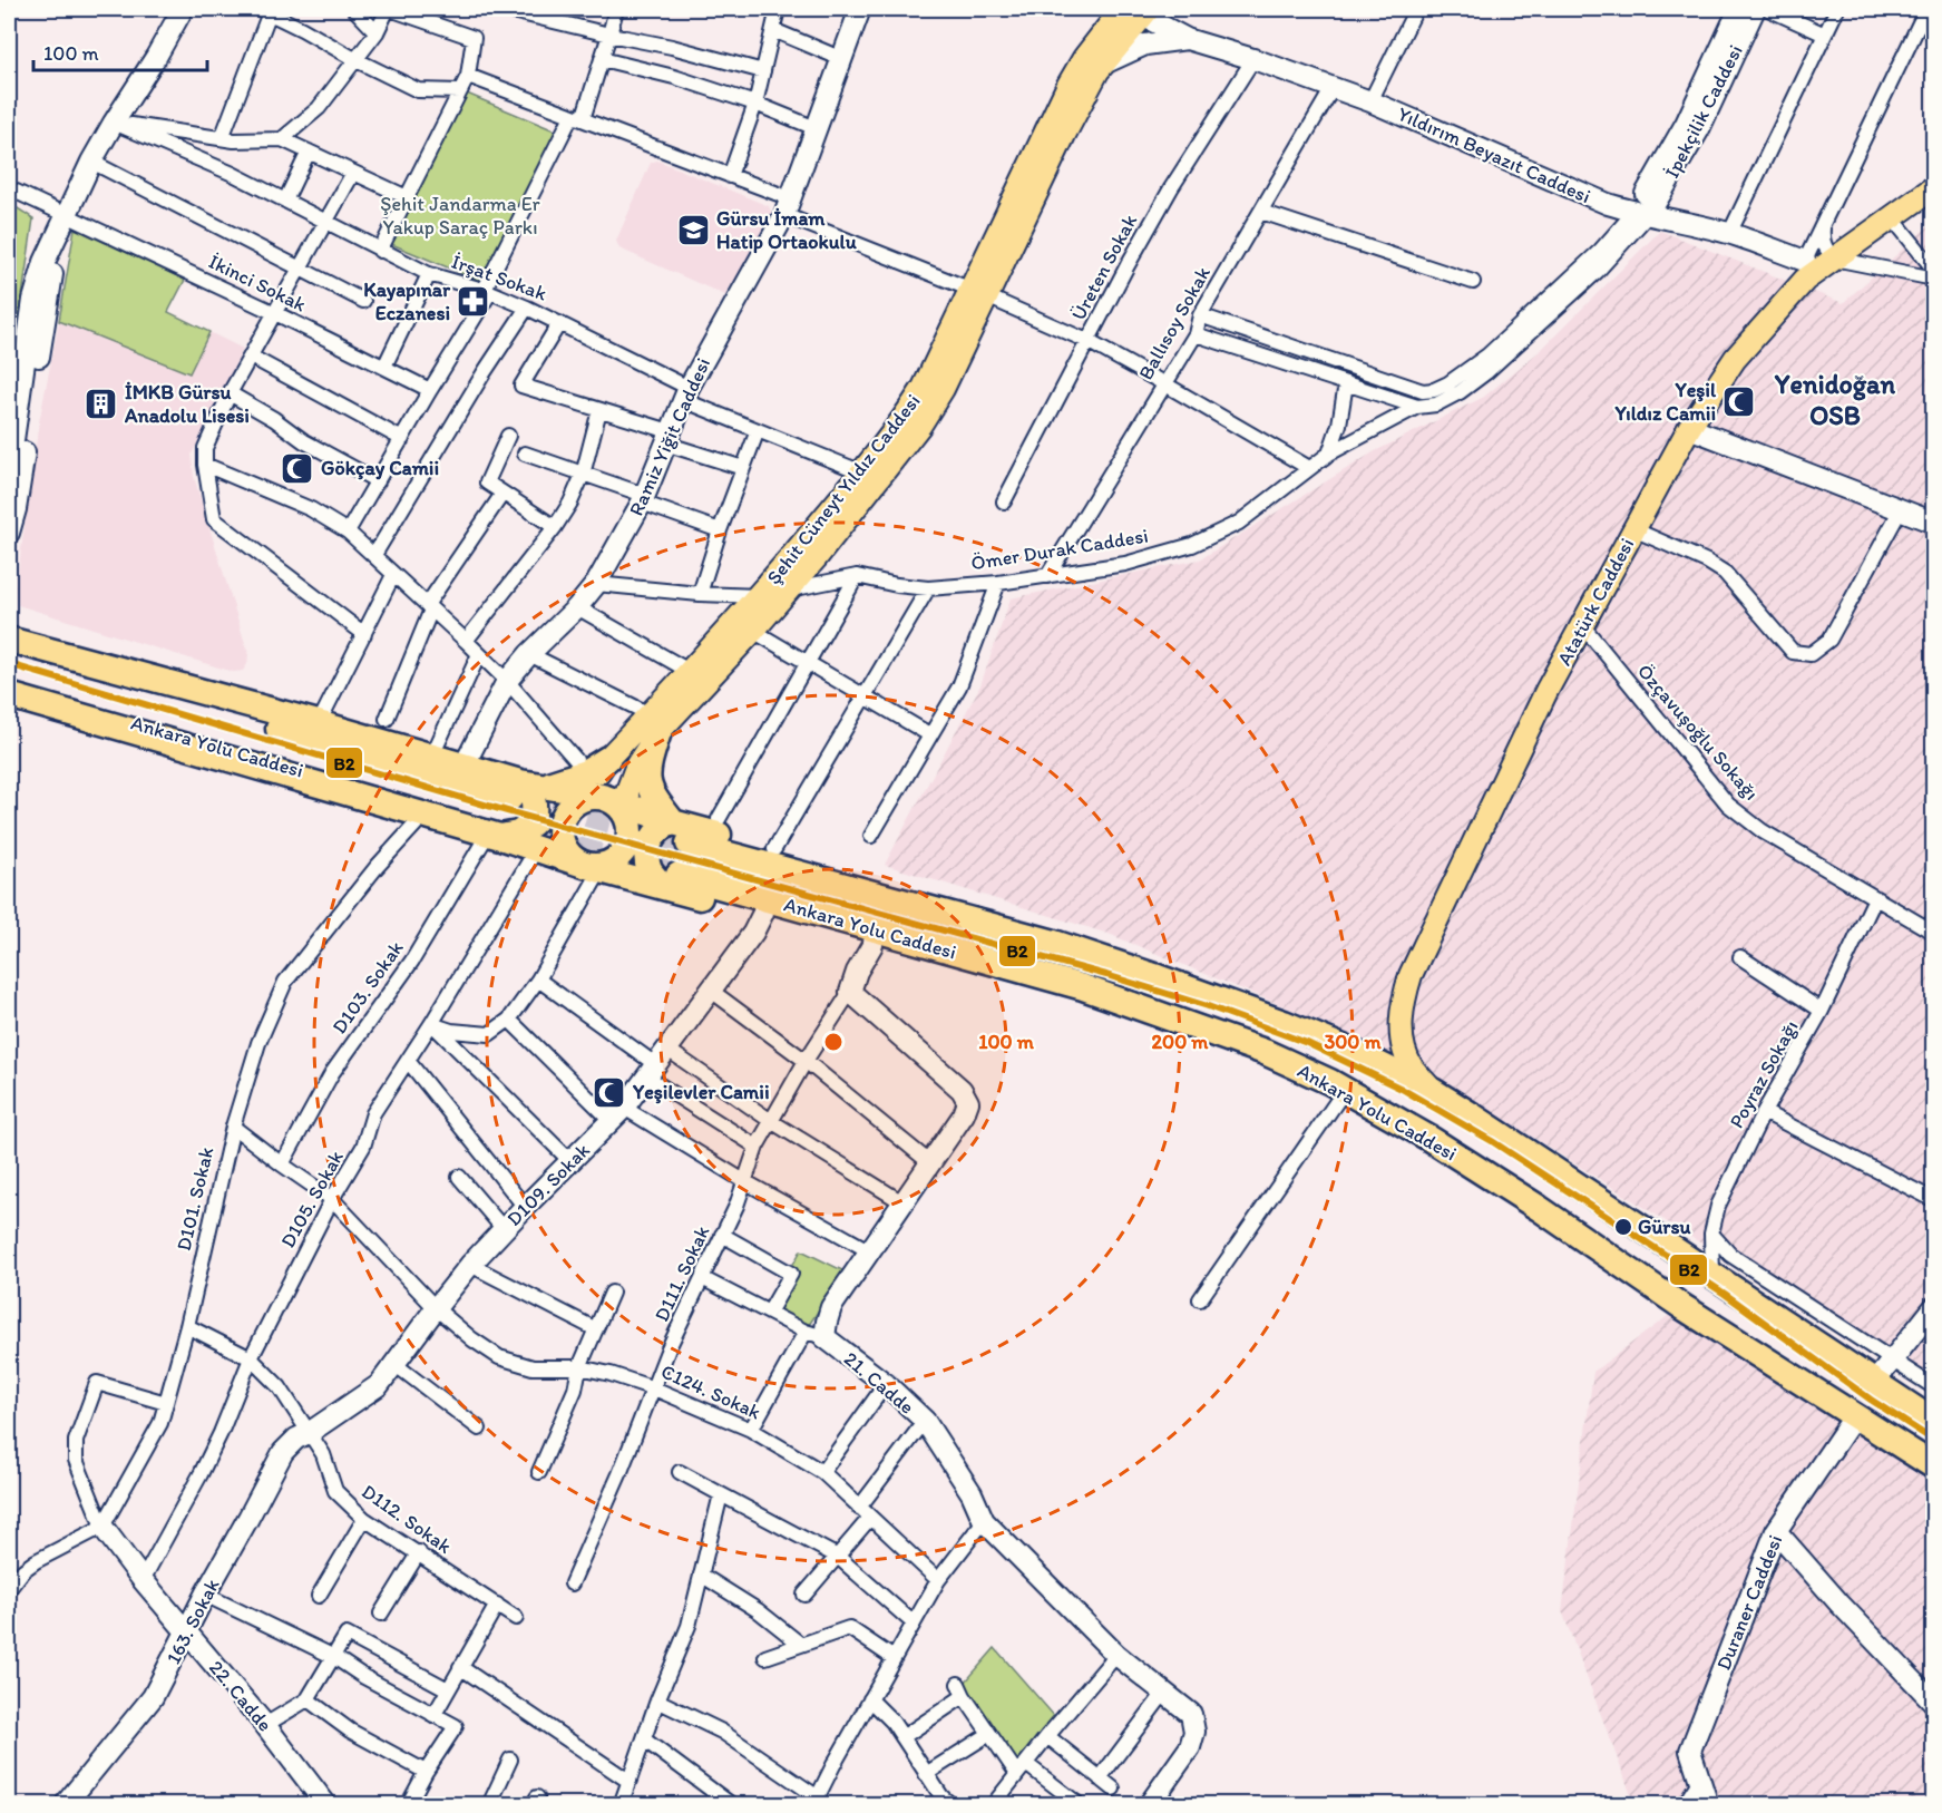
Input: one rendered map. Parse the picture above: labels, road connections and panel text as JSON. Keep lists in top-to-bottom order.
{
  "streets": {
    "highway": ["Ankara Yolu Caddesi"],
    "main road": [
      "İpekçilik Caddesi",
      "Yıldırım Beyazıt Caddesi",
      "Ramiz Yiğit Caddesi",
      "Şehit Cüneyt Yıldız Caddesi",
      "Atatürk Caddesi",
      "D109. Sokak",
      "21. Cadde",
      "Duraner Caddesi",
      "163. Sokak",
      "22. Cadde"
    ],
    "street": [
      "Üreten Sokak",
      "İrşat Sokak",
      "İkinci Sokak",
      "Ballısoy Sokak",
      "Ömer Durak Caddesi",
      "Özçavuşoğlu Sokağı",
      "D103. Sokak",
      "Poyraz Sokağı",
      "D101. Sokak",
      "D105. Sokak",
      "D111. Sokak",
      "C124. Sokak",
      "D112. Sokak"
    ]
  },
  "crossings": [
    ["İpekçilik Caddesi", "Yıldırım Beyazıt Caddesi"],
    ["İpekçilik Caddesi", "Ömer Durak Caddesi"],
    ["Yıldırım Beyazıt Caddesi", "Üreten Sokak"],
    ["Yıldırım Beyazıt Caddesi", "Ballısoy Sokak"],
    ["Yıldırım Beyazıt Caddesi", "Şehit Cüneyt Yıldız Caddesi"],
    ["Yıldırım Beyazıt Caddesi", "Ömer Durak Caddesi"],
    ["Yıldırım Beyazıt Caddesi", "Atatürk Caddesi"],
    ["İrşat Sokak", "Ramiz Yiğit Caddesi"],
    ["İrşat Sokak", "Şehit Cüneyt Yıldız Caddesi"],
    ["Ballısoy Sokak", "Ömer Durak Caddesi"],
    ["Atatürk Caddesi", "Özçavuşoğlu Sokağı"],
    ["Atatürk Caddesi", "Ankara Yolu Caddesi"],
    ["Özçavuşoğlu Sokağı", "Poyraz Sokağı"],
    ["Ankara Yolu Caddesi", "D103. Sokak"],
    ["Ankara Yolu Caddesi", "Poyraz Sokağı"],
    ["Ankara Yolu Caddesi", "Duraner Caddesi"],
    ["D103. Sokak", "C124. Sokak"],
    ["D109. Sokak", "C124. Sokak"],
    ["D109. Sokak", "D112. Sokak"],
    ["D109. Sokak", "163. Sokak"],
    ["D101. Sokak", "C124. Sokak"],
    ["D101. Sokak", "D112. Sokak"],
    ["D101. Sokak", "22. Cadde"],
    ["D105. Sokak", "C124. Sokak"],
    ["D105. Sokak", "D112. Sokak"],
    ["D105. Sokak", "22. Cadde"],
    ["D111. Sokak", "21. Cadde"],
    ["D111. Sokak", "C124. Sokak"],
    ["D112. Sokak", "163. Sokak"],
    ["163. Sokak", "22. Cadde"]
  ],
  "districts": ["Yenidoğan OSB"],
  "parks": ["Şehit Jandarma Er Yakup Saraç Parkı"],
  "places": {
    "school or university": ["Gürsu İmam Hatip Ortaokulu"],
    "pharmacy": ["Kayapınar Eczanesi"],
    "mosque": ["Yeşil Yıldız Camii", "Gökçay Camii", "Yeşilevler Camii"],
    "building": ["İMKB Gürsu Anadolu Lisesi"],
    "other": ["Gürsu"]
  },
  "lines": ["transit line B2"],
  "scale_bar": "100 m",
  "rings": ["100 m", "200 m", "300 m"]
}
